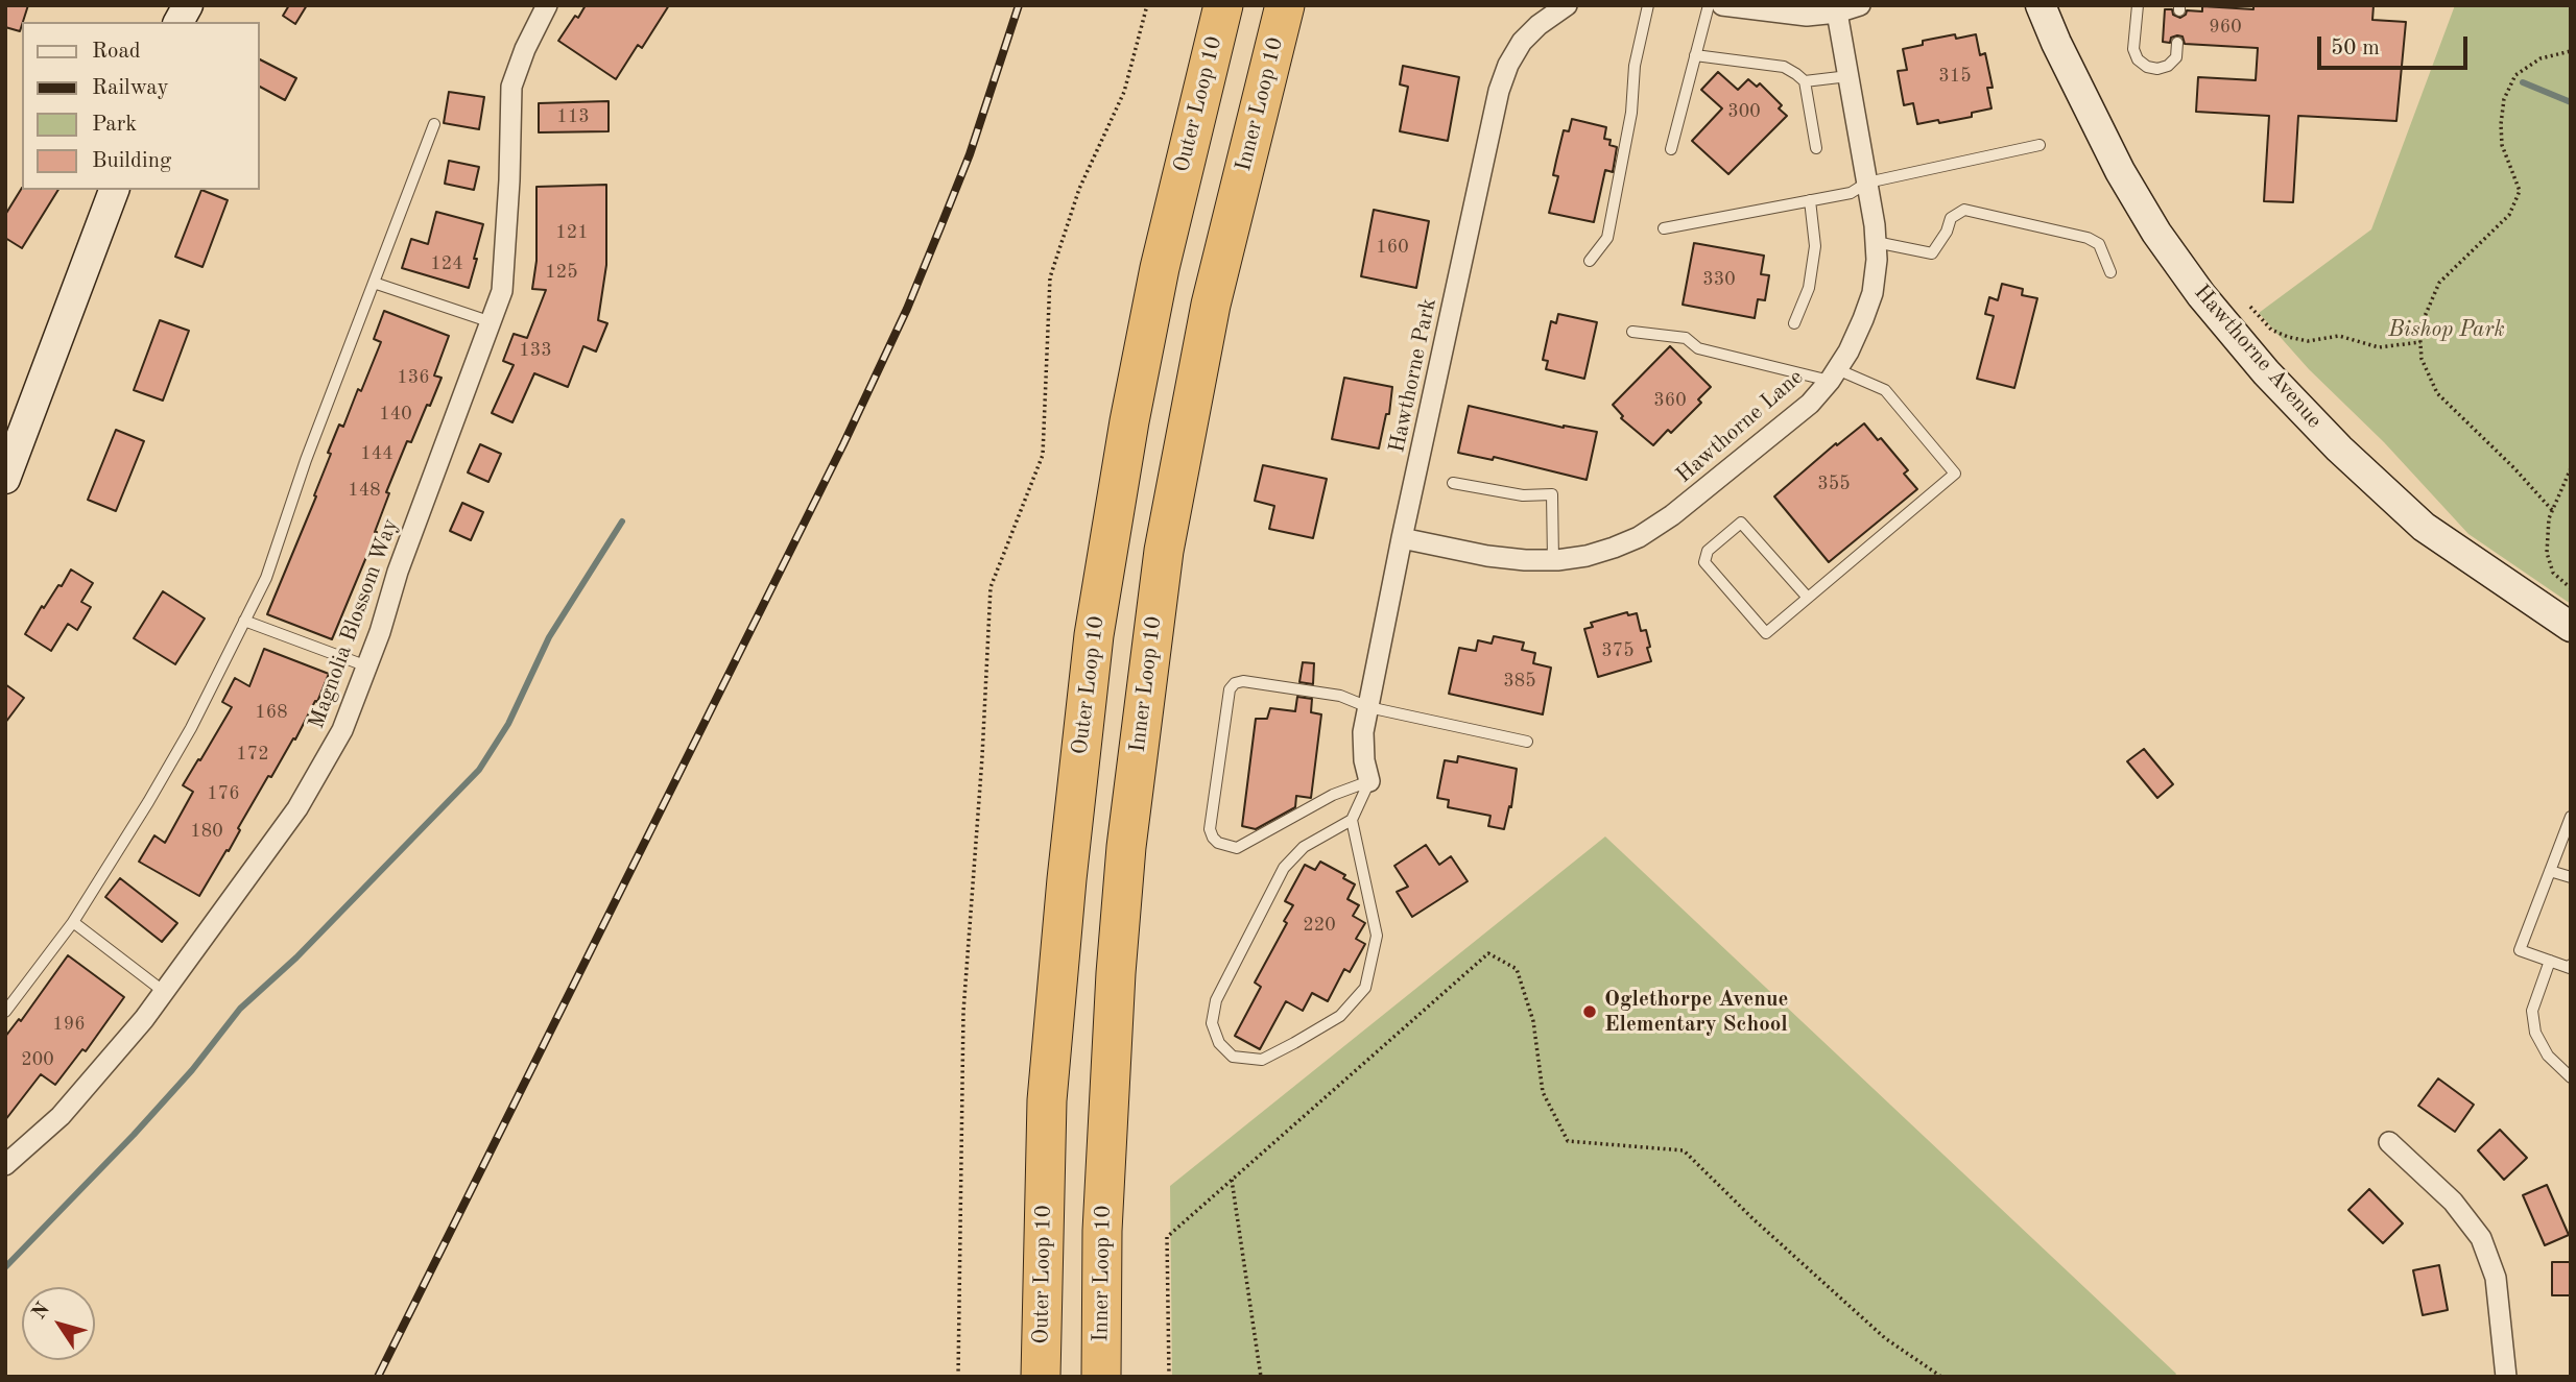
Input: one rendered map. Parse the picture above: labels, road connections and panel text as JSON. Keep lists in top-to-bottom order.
{
  "streets": {
    "highway": ["Outer Loop 10", "Inner Loop 10"],
    "main road": ["Hawthorne Avenue"],
    "street": ["Hawthorne Park", "Hawthorne Lane", "Magnolia Blossom Way"]
  },
  "crossings": [
    ["Hawthorne Park", "Hawthorne Lane"]
  ],
  "parks": ["Bishop Park"],
  "places": ["Oglethorpe Avenue Elementary School"],
  "house_numbers": [
    "960",
    "315",
    "300",
    "113",
    "121",
    "160",
    "124",
    "125",
    "330",
    "133",
    "136",
    "360",
    "140",
    "144",
    "355",
    "148",
    "375",
    "385",
    "168",
    "172",
    "176",
    "180",
    "220",
    "196",
    "200"
  ],
  "legend": [
    "Road",
    "Railway",
    "Park",
    "Building"
  ],
  "scale_bar": "50 m",
  "north": "top left"
}
